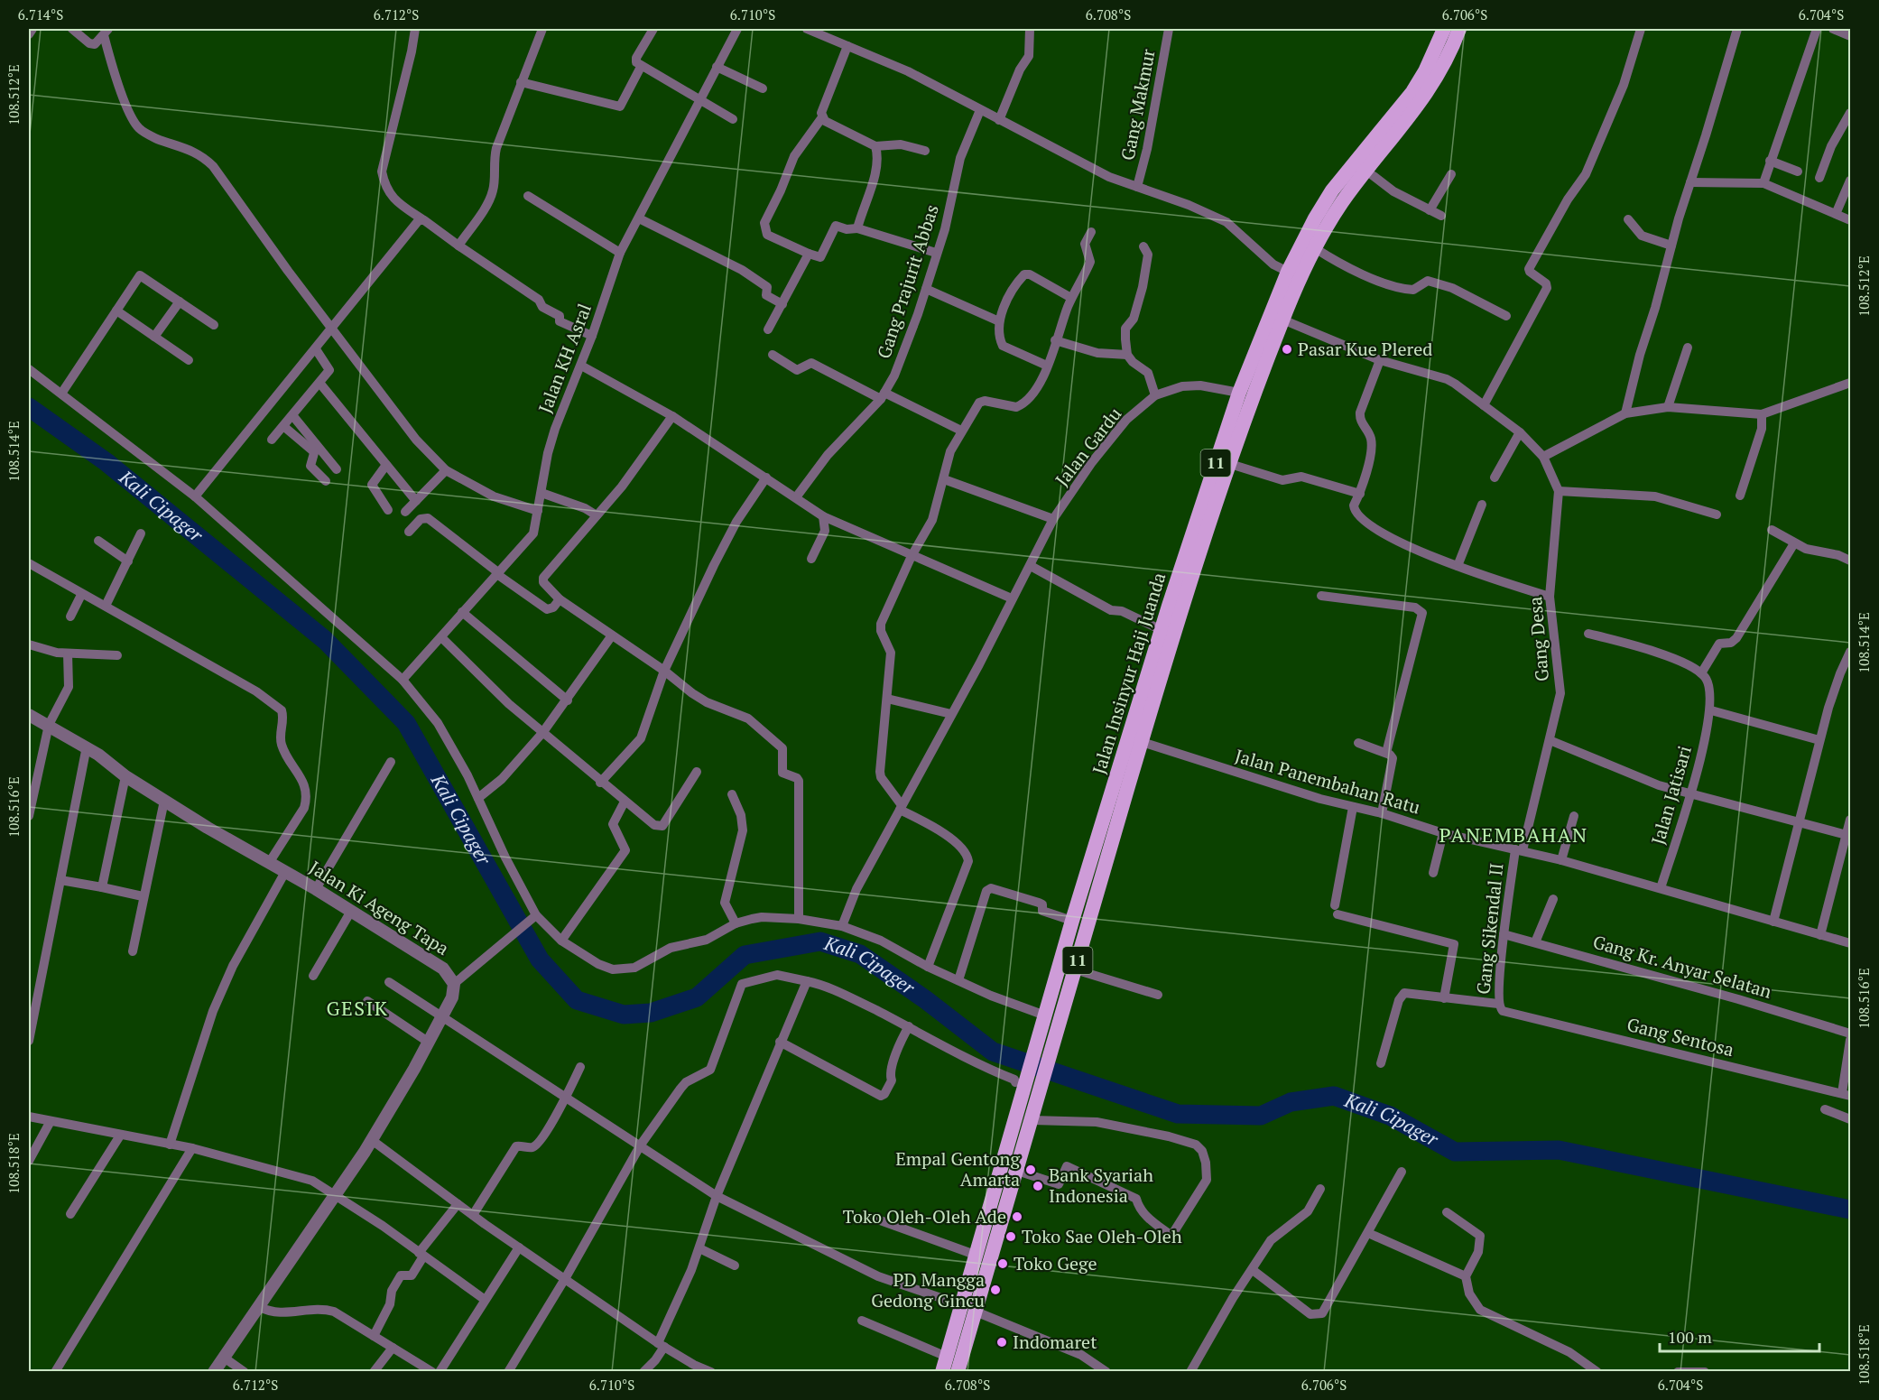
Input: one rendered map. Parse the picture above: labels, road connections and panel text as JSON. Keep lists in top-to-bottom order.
{
  "streets": {
    "highway": ["11", "Jalan Insinyur Haji Juanda"],
    "street": [
      "Gang Makmur",
      "Gang Prajurit Abbas",
      "Jalan KH Asral",
      "Jalan Gardu",
      "Gang Desa",
      "Jalan Panembahan Ratu",
      "Jalan Jatisari",
      "Jalan Ki Ageng Tapa",
      "Gang Sikendal II",
      "Gang Kr. Anyar Selatan",
      "Gang Sentosa"
    ]
  },
  "crossings": [
    ["Jalan Gardu", "Jalan Insinyur Haji Juanda"],
    ["Gang Desa", "Jalan Insinyur Haji Juanda"],
    ["Gang Desa", "Jalan Panembahan Ratu"],
    ["Gang Desa", "Gang Sikendal II"],
    ["Jalan Insinyur Haji Juanda", "Jalan Panembahan Ratu"],
    ["Jalan Panembahan Ratu", "Jalan Jatisari"],
    ["Jalan Panembahan Ratu", "Gang Sikendal II"],
    ["Gang Sikendal II", "Gang Kr. Anyar Selatan"],
    ["Gang Sikendal II", "Gang Sentosa"]
  ],
  "districts": ["PANEMBAHAN", "GESIK"],
  "water": ["Kali Cipager"],
  "places": [
    "Pasar Kue Plered",
    "Empal Gentong Amarta",
    "Bank Syariah Indonesia",
    "Toko Oleh-Oleh Ade",
    "Toko Sae Oleh-Oleh",
    "Toko Gege",
    "PD Mangga Gedong Gincu",
    "Indomaret"
  ],
  "scale_bar": "100 m",
  "coordinates": [
    "6.714°S",
    "6.712°S",
    "6.710°S",
    "6.708°S",
    "6.706°S",
    "6.704°S",
    "108.512°E",
    "108.514°E",
    "108.516°E",
    "108.518°E"
  ]
}
